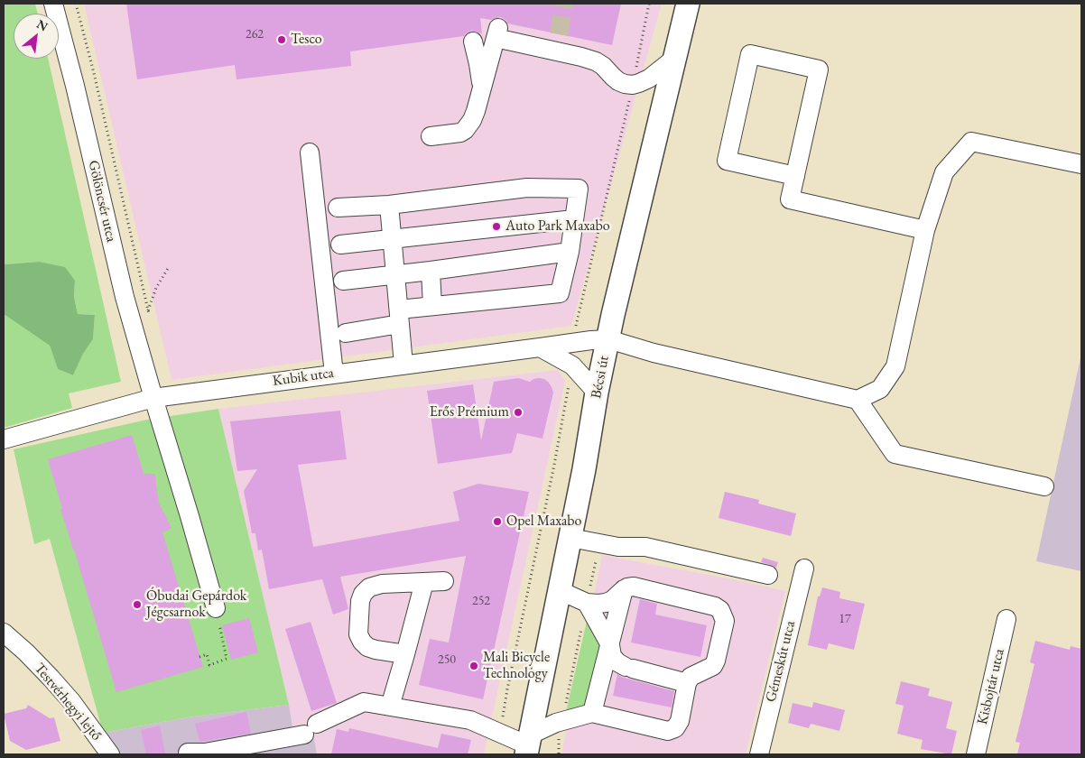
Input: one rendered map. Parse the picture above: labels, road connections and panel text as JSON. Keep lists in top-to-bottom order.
{
  "streets": {
    "main road": ["Bécsi út"],
    "street": [
      "Gölöncsér utca",
      "Kubik utca",
      "Gémeskút utca",
      "Kisbojtár utca",
      "Testvérhegyi lejtő"
    ]
  },
  "crossings": [
    ["Gölöncsér utca", "Kubik utca"],
    ["Kubik utca", "Bécsi út"]
  ],
  "places": [
    "Tesco",
    "Auto Park Maxabo",
    "Erős Prémium",
    "Opel Maxabo",
    "Óbudai Gepárdok Jégcsarnok",
    "Mali Bicycle Technology"
  ],
  "house_numbers": [
    "262",
    "252",
    "17",
    "250"
  ],
  "north": "top right"
}
